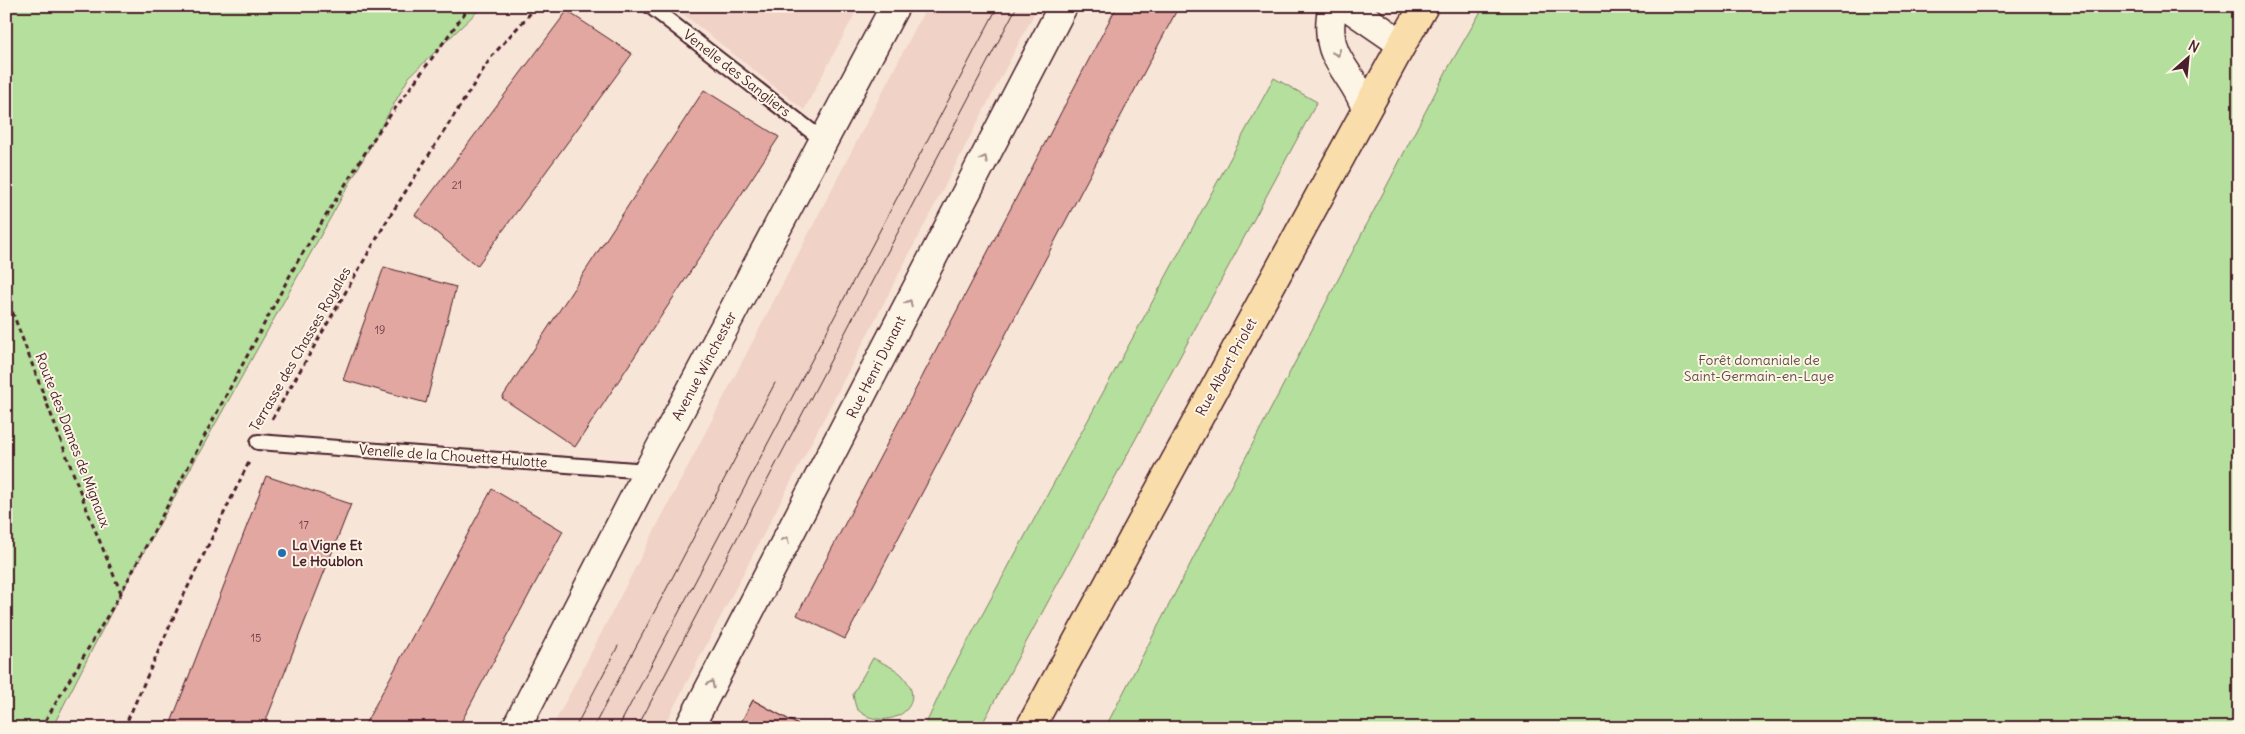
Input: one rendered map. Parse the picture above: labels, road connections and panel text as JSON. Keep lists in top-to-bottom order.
{
  "streets": {
    "main road": ["Rue Albert Priolet"],
    "street": ["Avenue Winchester", "Rue Henri Dunant"],
    "lane": ["Venelle des Sangliers", "Venelle de la Chouette Hulotte"],
    "path": ["Terrasse des Chasses Royales", "Route des Dames de Mignaux"]
  },
  "crossings": [
    ["Venelle des Sangliers", "Avenue Winchester"],
    ["Terrasse des Chasses Royales", "Venelle de la Chouette Hulotte"],
    ["Avenue Winchester", "Venelle de la Chouette Hulotte"]
  ],
  "one_way": ["Rue Henri Dunant"],
  "parks": ["Forêt domaniale de Saint-Germain-en-Laye"],
  "places": ["La Vigne Et Le Houblon"],
  "house_numbers": [
    "21",
    "19",
    "17",
    "15"
  ],
  "north": "top right"
}
